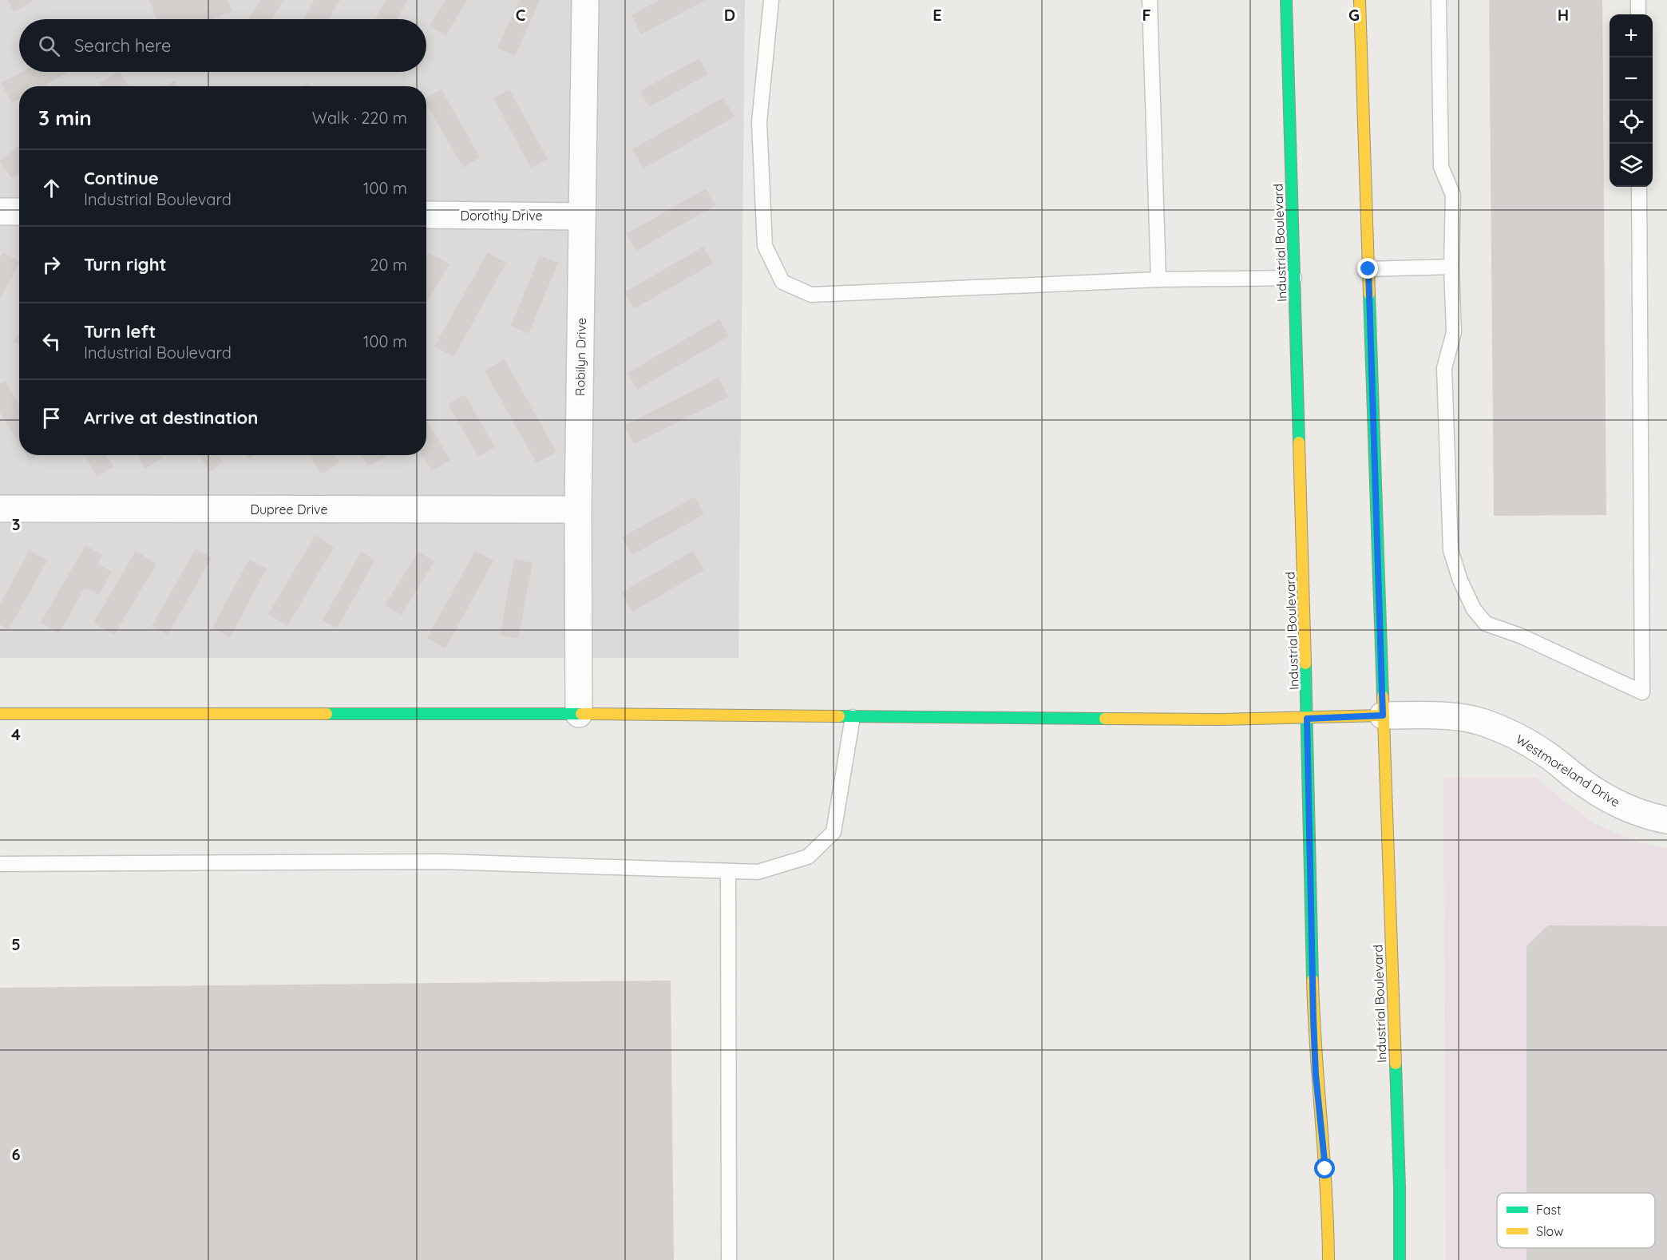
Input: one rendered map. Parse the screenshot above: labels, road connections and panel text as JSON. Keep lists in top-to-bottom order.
{
  "streets": {
    "main road": ["Industrial Boulevard"],
    "street": [
      "Dorothy Drive",
      "Robilyn Drive",
      "Dupree Drive",
      "Westmoreland Drive"
    ]
  },
  "crossings": [
    ["Dorothy Drive", "Robilyn Drive"],
    ["Industrial Boulevard", "Westmoreland Drive"],
    ["Robilyn Drive", "Dupree Drive"]
  ],
  "legend": ["Fast", "Slow"],
  "page": {
    "map_buttons": ["+", "−"],
    "search": "Search here",
    "heading": ["3 min", "Walk · 220 m"],
    "list": [
      ["Continue", "Industrial Boulevard", "100 m"],
      ["Turn right", "20 m"],
      ["Turn left", "Industrial Boulevard", "100 m"],
      "Arrive at destination"
    ]
  },
  "grid": {
    "columns": [
      "C",
      "D",
      "E",
      "F",
      "G",
      "H"
    ],
    "rows": [
      "3",
      "4",
      "5",
      "6"
    ]
  }
}
